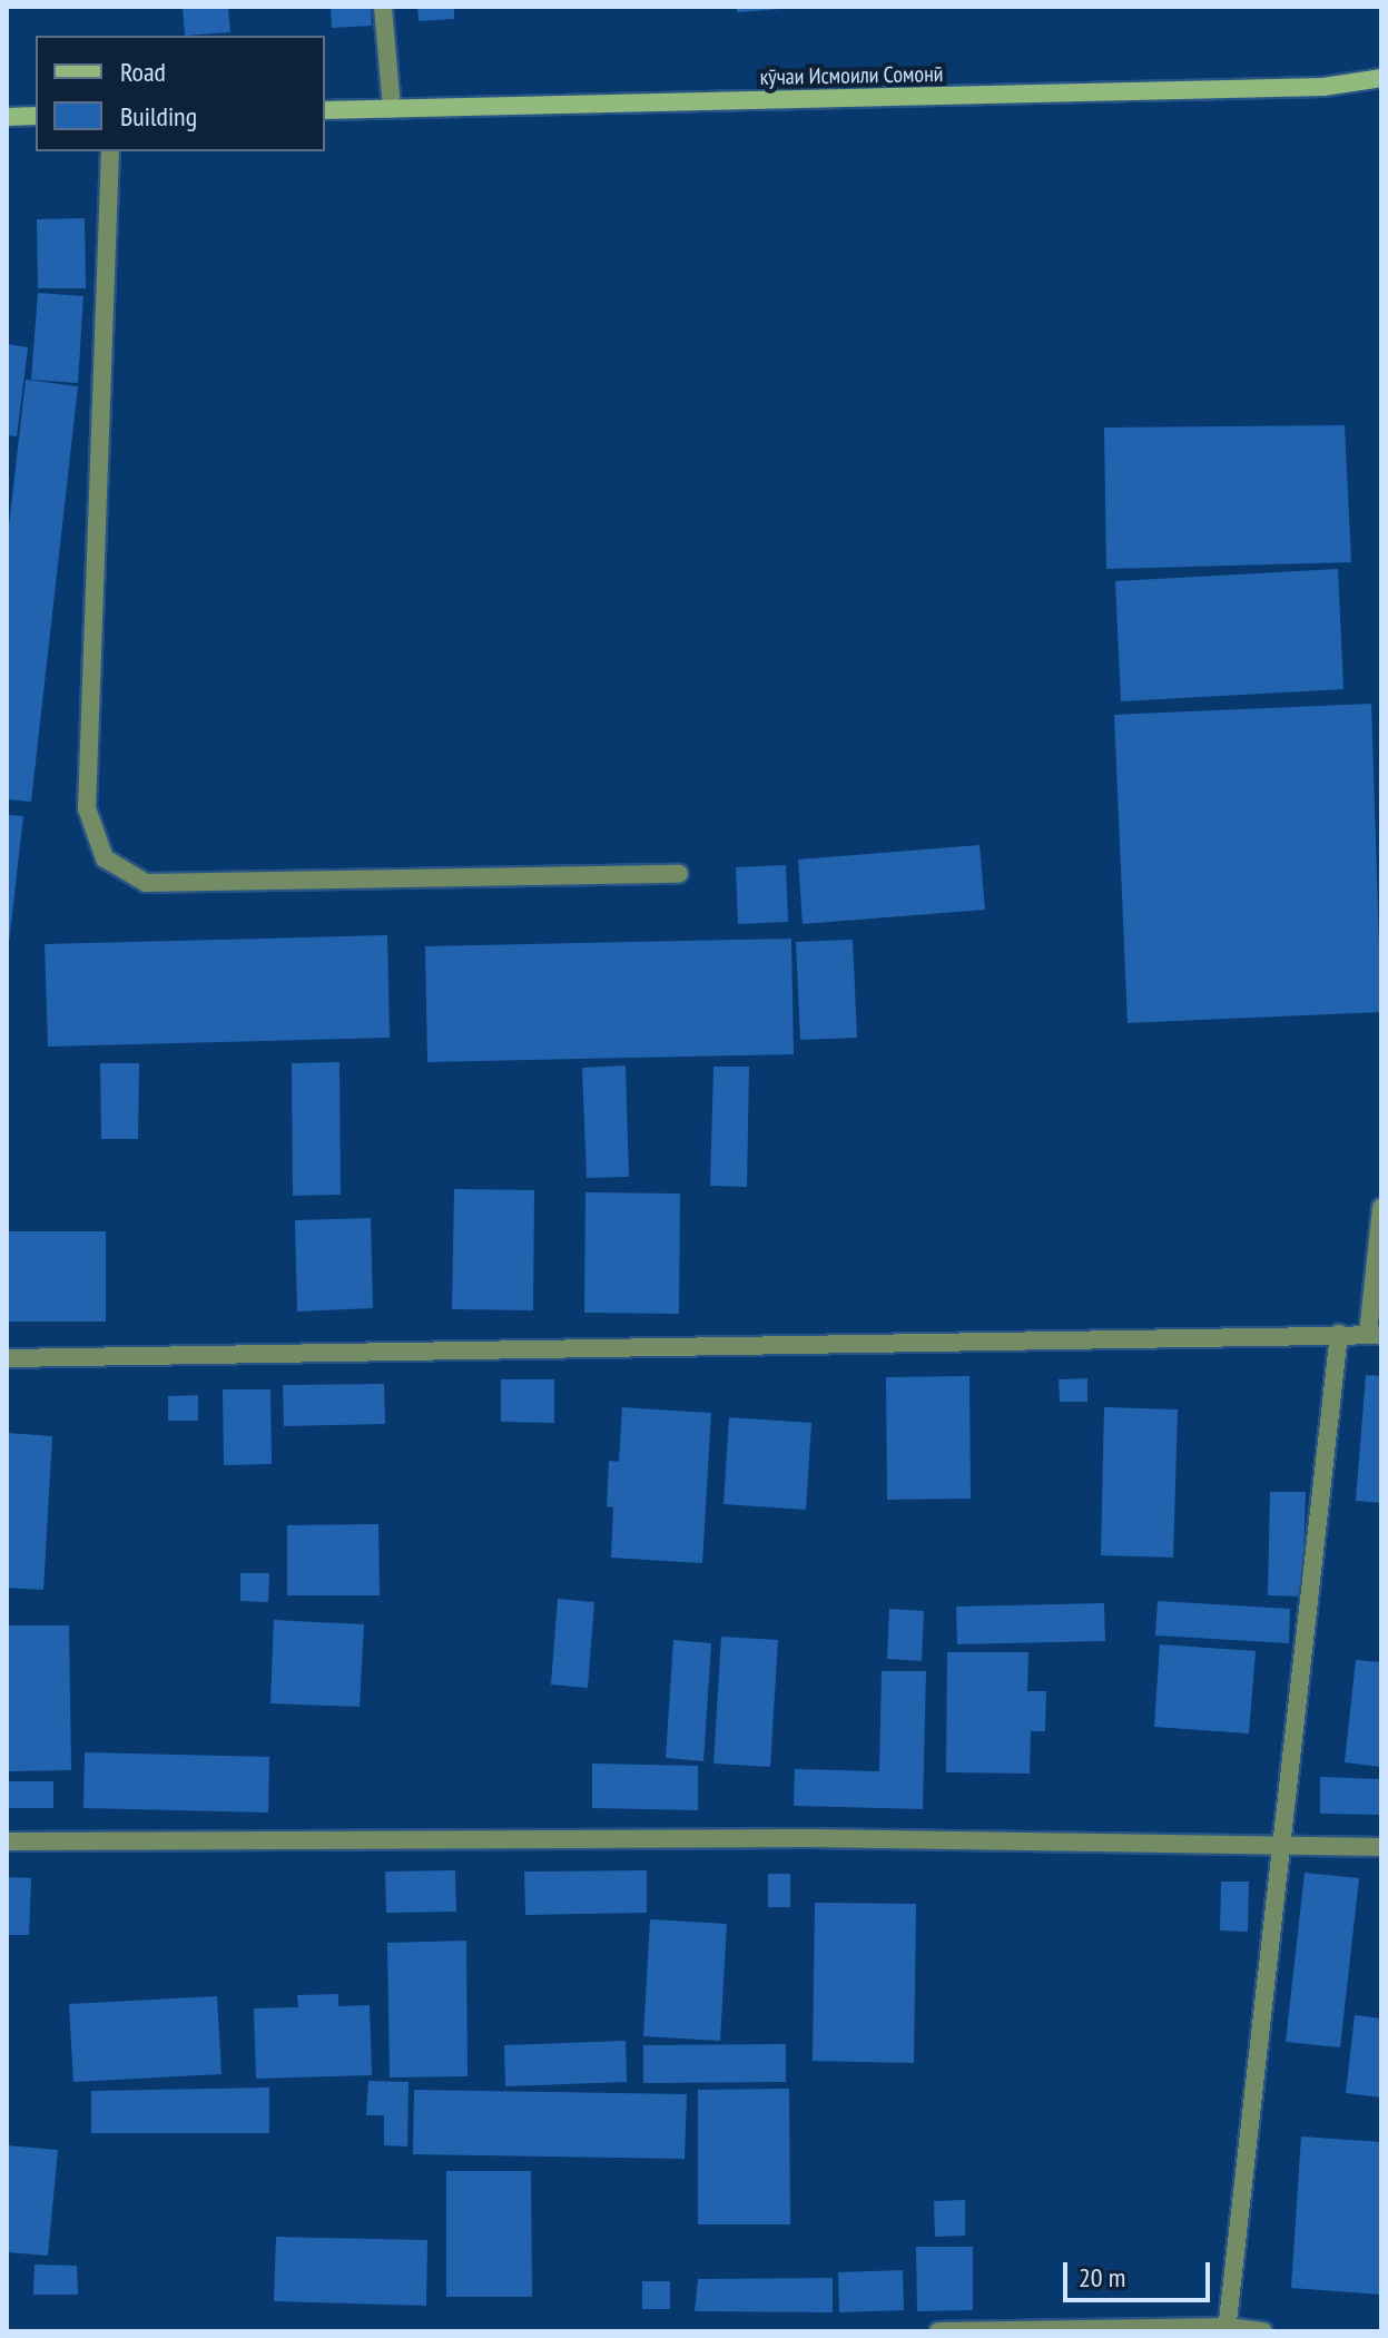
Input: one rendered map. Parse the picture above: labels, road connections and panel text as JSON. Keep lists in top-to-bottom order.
{
  "streets": {
    "main road": ["кӯчаи Исмоили Сомонӣ"]
  },
  "legend": ["Road", "Building"],
  "scale_bar": "20 m"
}
